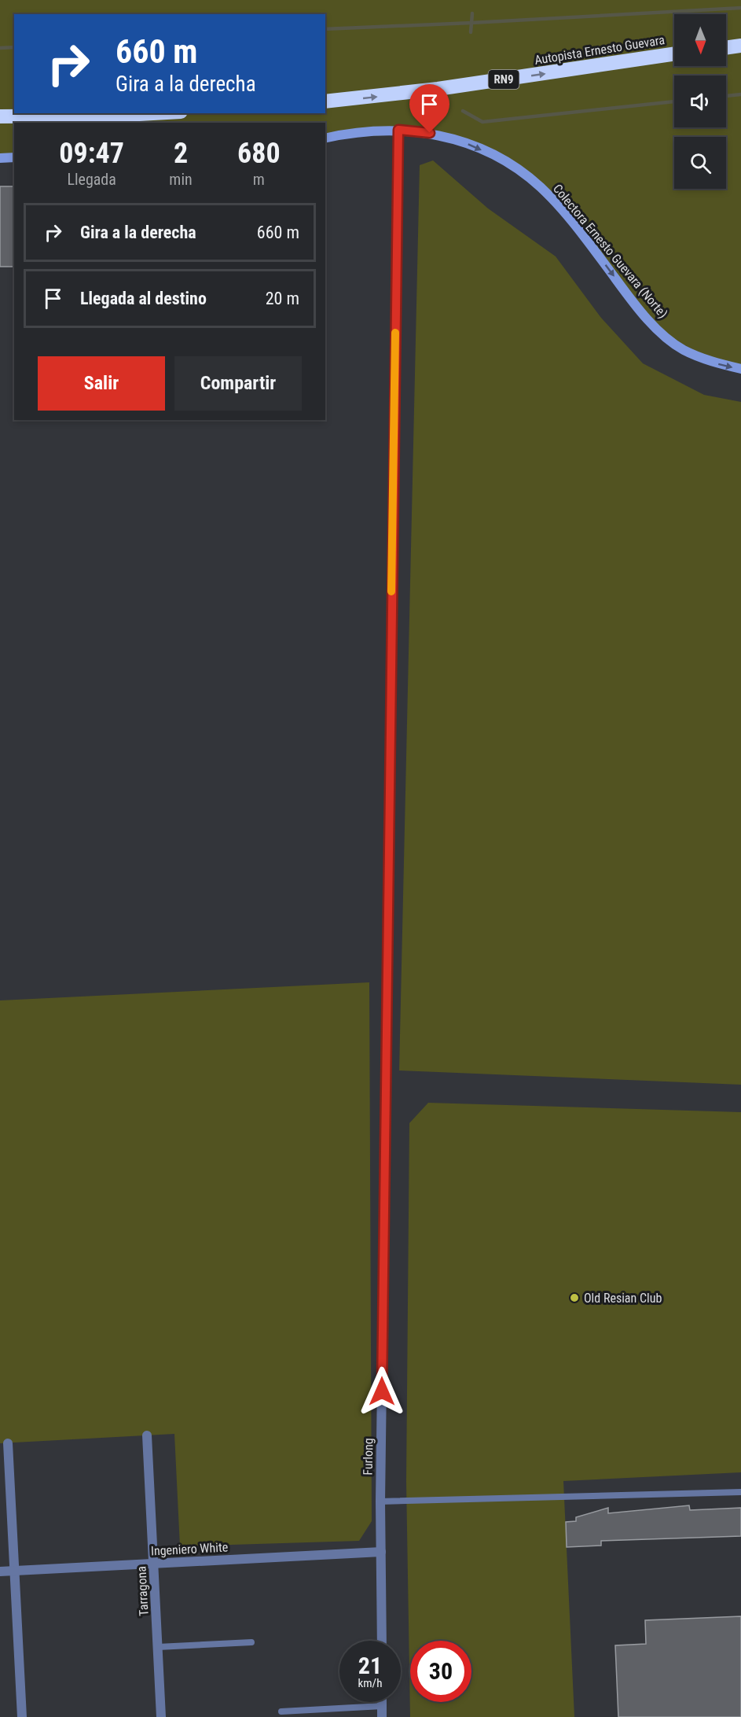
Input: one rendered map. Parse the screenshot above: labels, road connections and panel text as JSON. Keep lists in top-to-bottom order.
{
  "streets": {
    "highway": ["Autopista Ernesto Guevara", "RN9"],
    "street": [
      "Colectora Ernesto Guevara (Norte)",
      "Furlong",
      "Ingeniero White",
      "Tarragona"
    ]
  },
  "crossings": [
    ["Colectora Ernesto Guevara (Norte)", "Furlong"],
    ["Furlong", "Ingeniero White"],
    ["Ingeniero White", "Tarragona"]
  ],
  "one_way": ["Autopista Ernesto Guevara", "Colectora Ernesto Guevara (Norte)"],
  "places": ["Old Resian Club"],
  "north": "bottom",
  "page": {
    "turn": ["660 m", "Gira a la derecha"],
    "eta": [
      "09:47",
      "Llegada",
      "2",
      "min",
      "680",
      "m"
    ],
    "list": [
      {
        "name": "Gira a la derecha",
        "value": "660 m"
      },
      {
        "name": "Llegada al destino",
        "value": "20 m"
      }
    ],
    "buttons": ["Salir", "Compartir"],
    "speed": "21 km/h",
    "limit": "30"
  }
}
